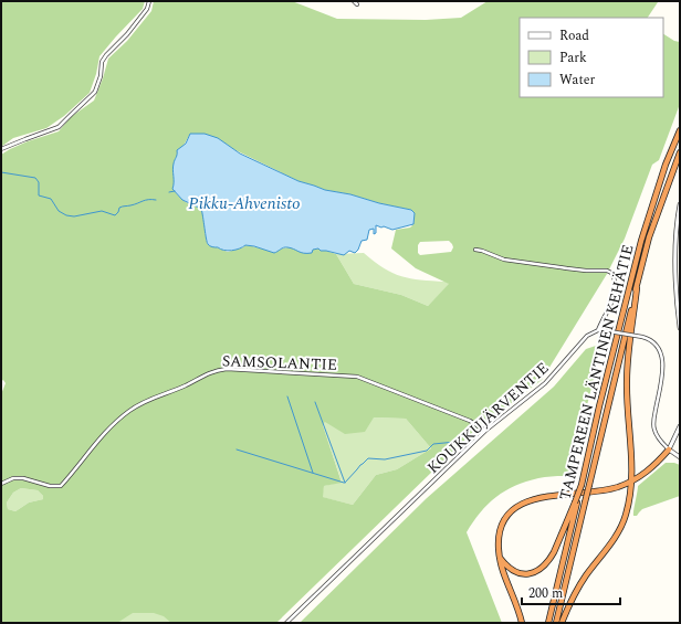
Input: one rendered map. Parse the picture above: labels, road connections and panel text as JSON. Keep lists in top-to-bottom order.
{
  "streets": {
    "highway": ["TAMPEREEN LÄNTINEN KEHÄTIE"],
    "street": ["SAMSOLANTIE", "KOUKKUJÄRVENTIE"]
  },
  "crossings": [
    ["SAMSOLANTIE", "KOUKKUJÄRVENTIE"]
  ],
  "water": ["Pikku-Ahvenisto"],
  "legend": ["Road", "Park", "Water"],
  "scale_bar": "200 m"
}
